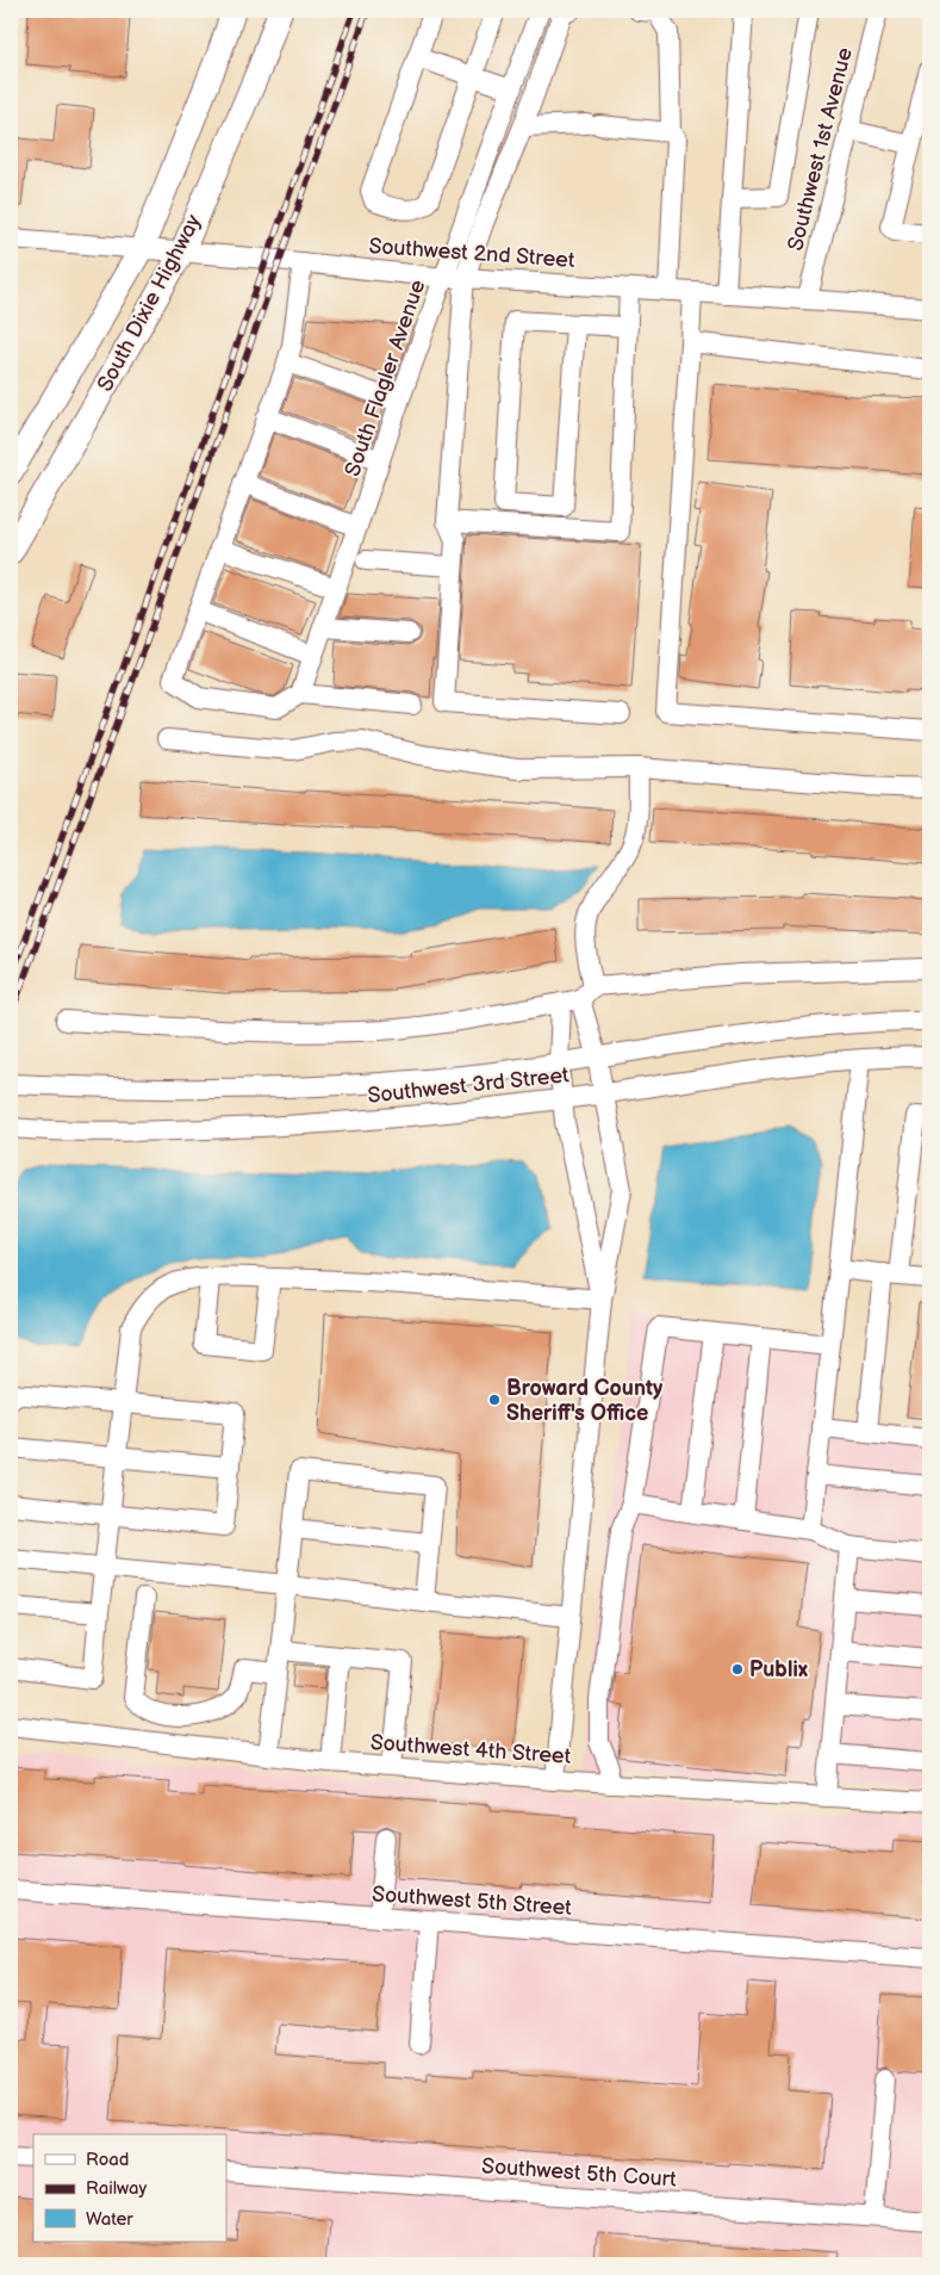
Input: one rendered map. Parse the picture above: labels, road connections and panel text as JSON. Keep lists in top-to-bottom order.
{
  "streets": {
    "main road": ["South Dixie Highway"],
    "street": [
      "Southwest 1st Avenue",
      "Southwest 2nd Street",
      "South Flagler Avenue",
      "Southwest 3rd Street",
      "Southwest 4th Street",
      "Southwest 5th Street",
      "Southwest 5th Court"
    ]
  },
  "crossings": [
    ["Southwest 1st Avenue", "Southwest 2nd Street"],
    ["Southwest 2nd Street", "South Dixie Highway"],
    ["Southwest 2nd Street", "South Flagler Avenue"]
  ],
  "places": ["Broward County Sheriff's Office", "Publix"],
  "legend": ["Road", "Railway", "Water"]
}
